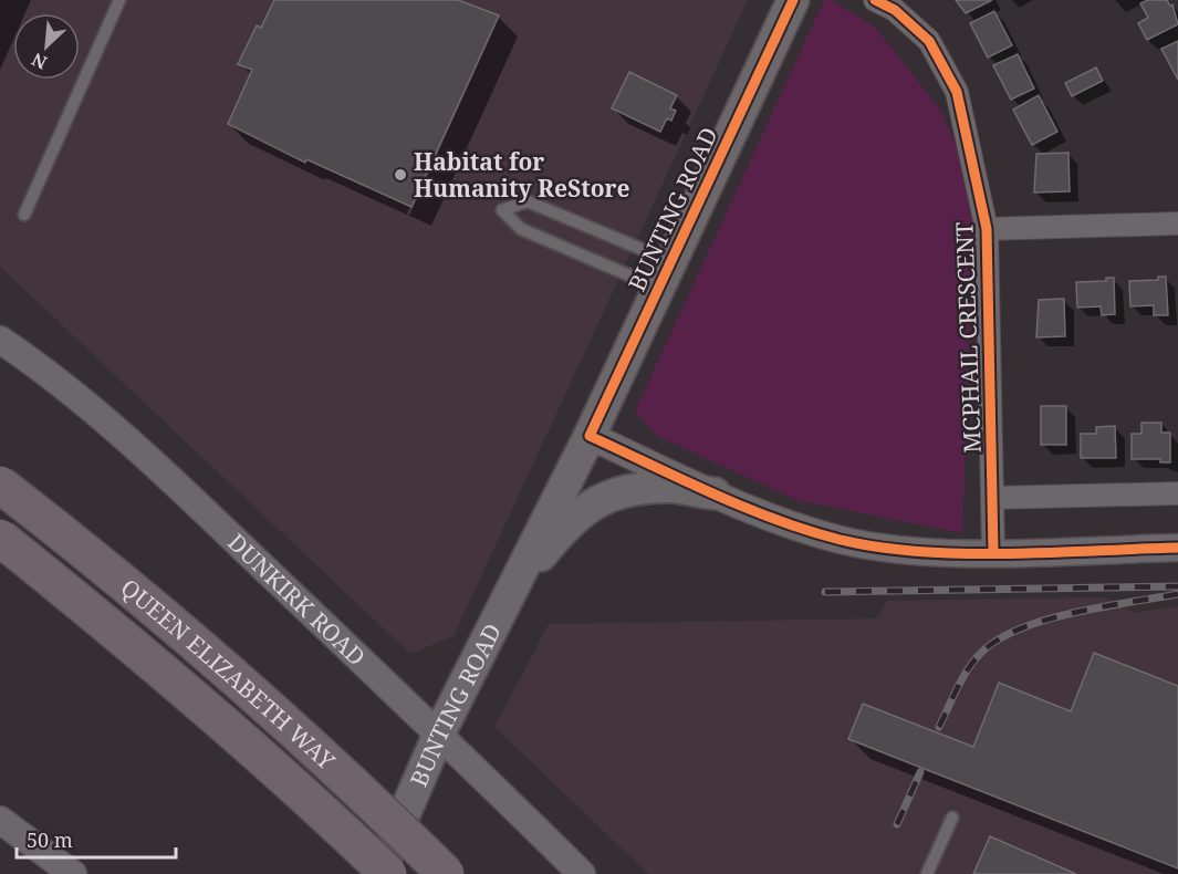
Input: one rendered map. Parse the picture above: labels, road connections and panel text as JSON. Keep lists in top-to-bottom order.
{
  "streets": {
    "highway": ["QUEEN ELIZABETH WAY"],
    "main road": ["BUNTING ROAD"],
    "street": ["MCPHAIL CRESCENT", "DUNKIRK ROAD"]
  },
  "crossings": [
    ["BUNTING ROAD", "DUNKIRK ROAD"]
  ],
  "places": ["Habitat for Humanity ReStore"],
  "scale_bar": "50 m",
  "north": "bottom left"
}
